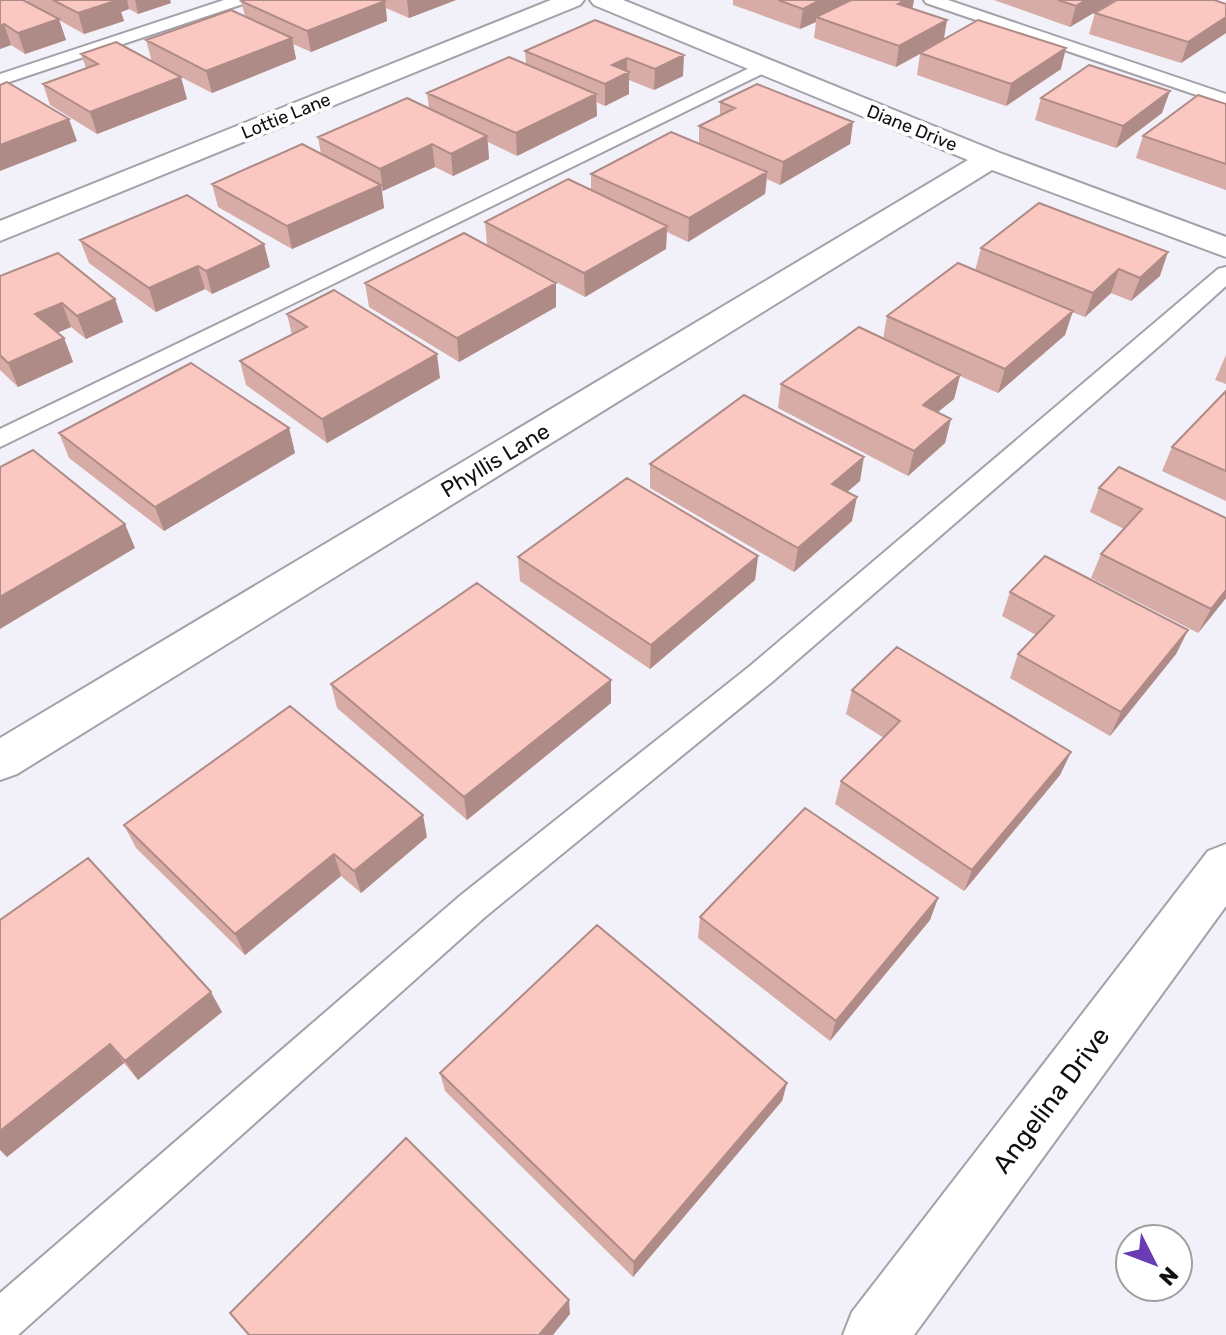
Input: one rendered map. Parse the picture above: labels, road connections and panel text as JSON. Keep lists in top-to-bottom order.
{
  "streets": {
    "street": [
      "Lottie Lane",
      "Diane Drive",
      "Phyllis Lane",
      "Angelina Drive"
    ]
  },
  "crossings": [
    ["Diane Drive", "Phyllis Lane"]
  ],
  "north": "bottom right"
}
